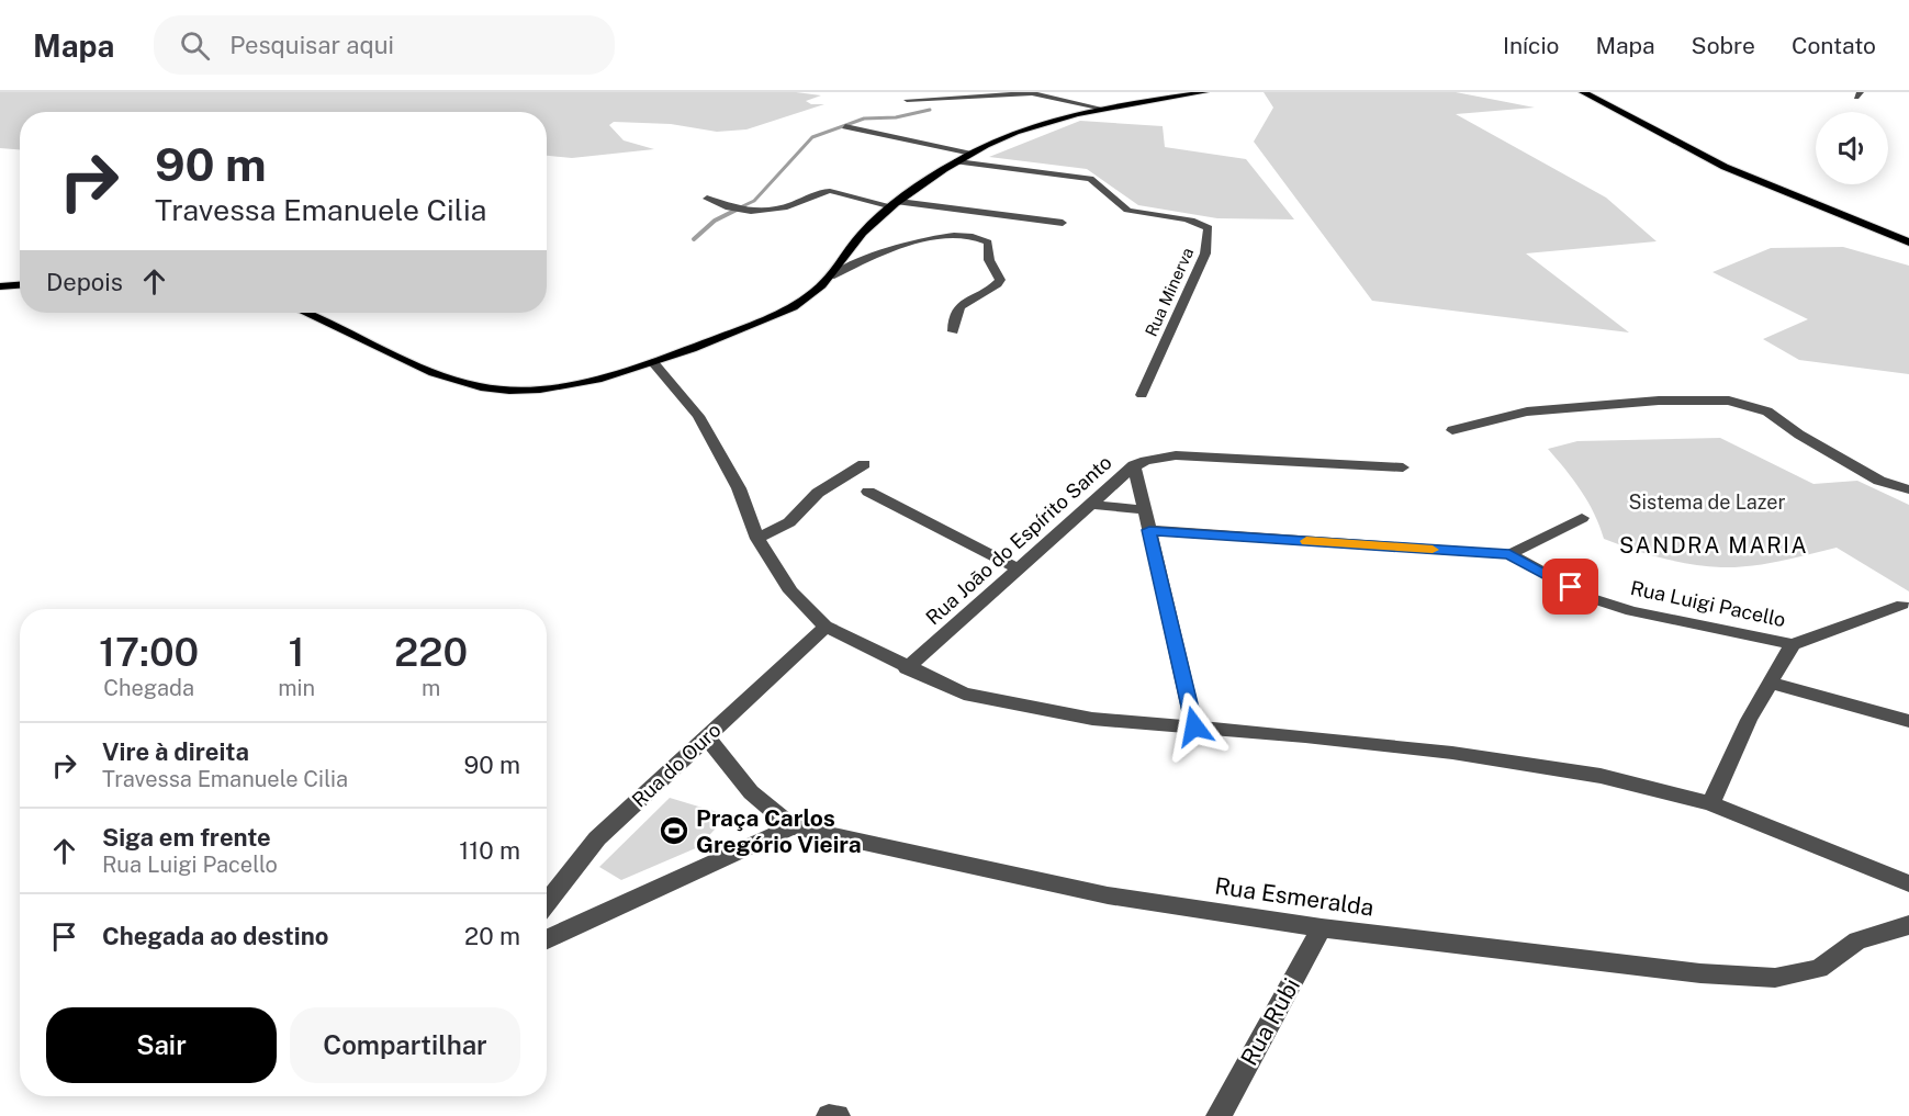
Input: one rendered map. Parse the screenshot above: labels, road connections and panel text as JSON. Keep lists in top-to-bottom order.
{
  "streets": {
    "street": [
      "Rua Minerva",
      "Rua João do Espírito Santo",
      "Rua Luigi Pacello",
      "Rua do Ouro",
      "Rua Esmeralda",
      "Rua Rubi"
    ]
  },
  "crossings": [
    ["Rua do Ouro", "Rua Esmeralda"],
    ["Rua Esmeralda", "Rua Rubi"]
  ],
  "districts": ["SANDRA MARIA"],
  "parks": ["Sistema de Lazer"],
  "places": {
    "sports": ["Praça Carlos Gregório Vieira"]
  },
  "page": {
    "header": "Mapa",
    "search": "Pesquisar aqui",
    "nav": [
      "Início",
      "Mapa",
      "Sobre",
      "Contato"
    ],
    "turn": ["90 m", "Travessa Emanuele Cilia"],
    "then": "Depois",
    "eta": [
      "17:00",
      "Chegada",
      "1",
      "min",
      "220",
      "m"
    ],
    "list": [
      {
        "name": "Vire à direita",
        "note": "Travessa Emanuele Cilia",
        "value": "90 m"
      },
      {
        "name": "Siga em frente",
        "note": "Rua Luigi Pacello",
        "value": "110 m"
      },
      {
        "name": "Chegada ao destino",
        "value": "20 m"
      }
    ],
    "buttons": ["Sair", "Compartilhar"]
  }
}
